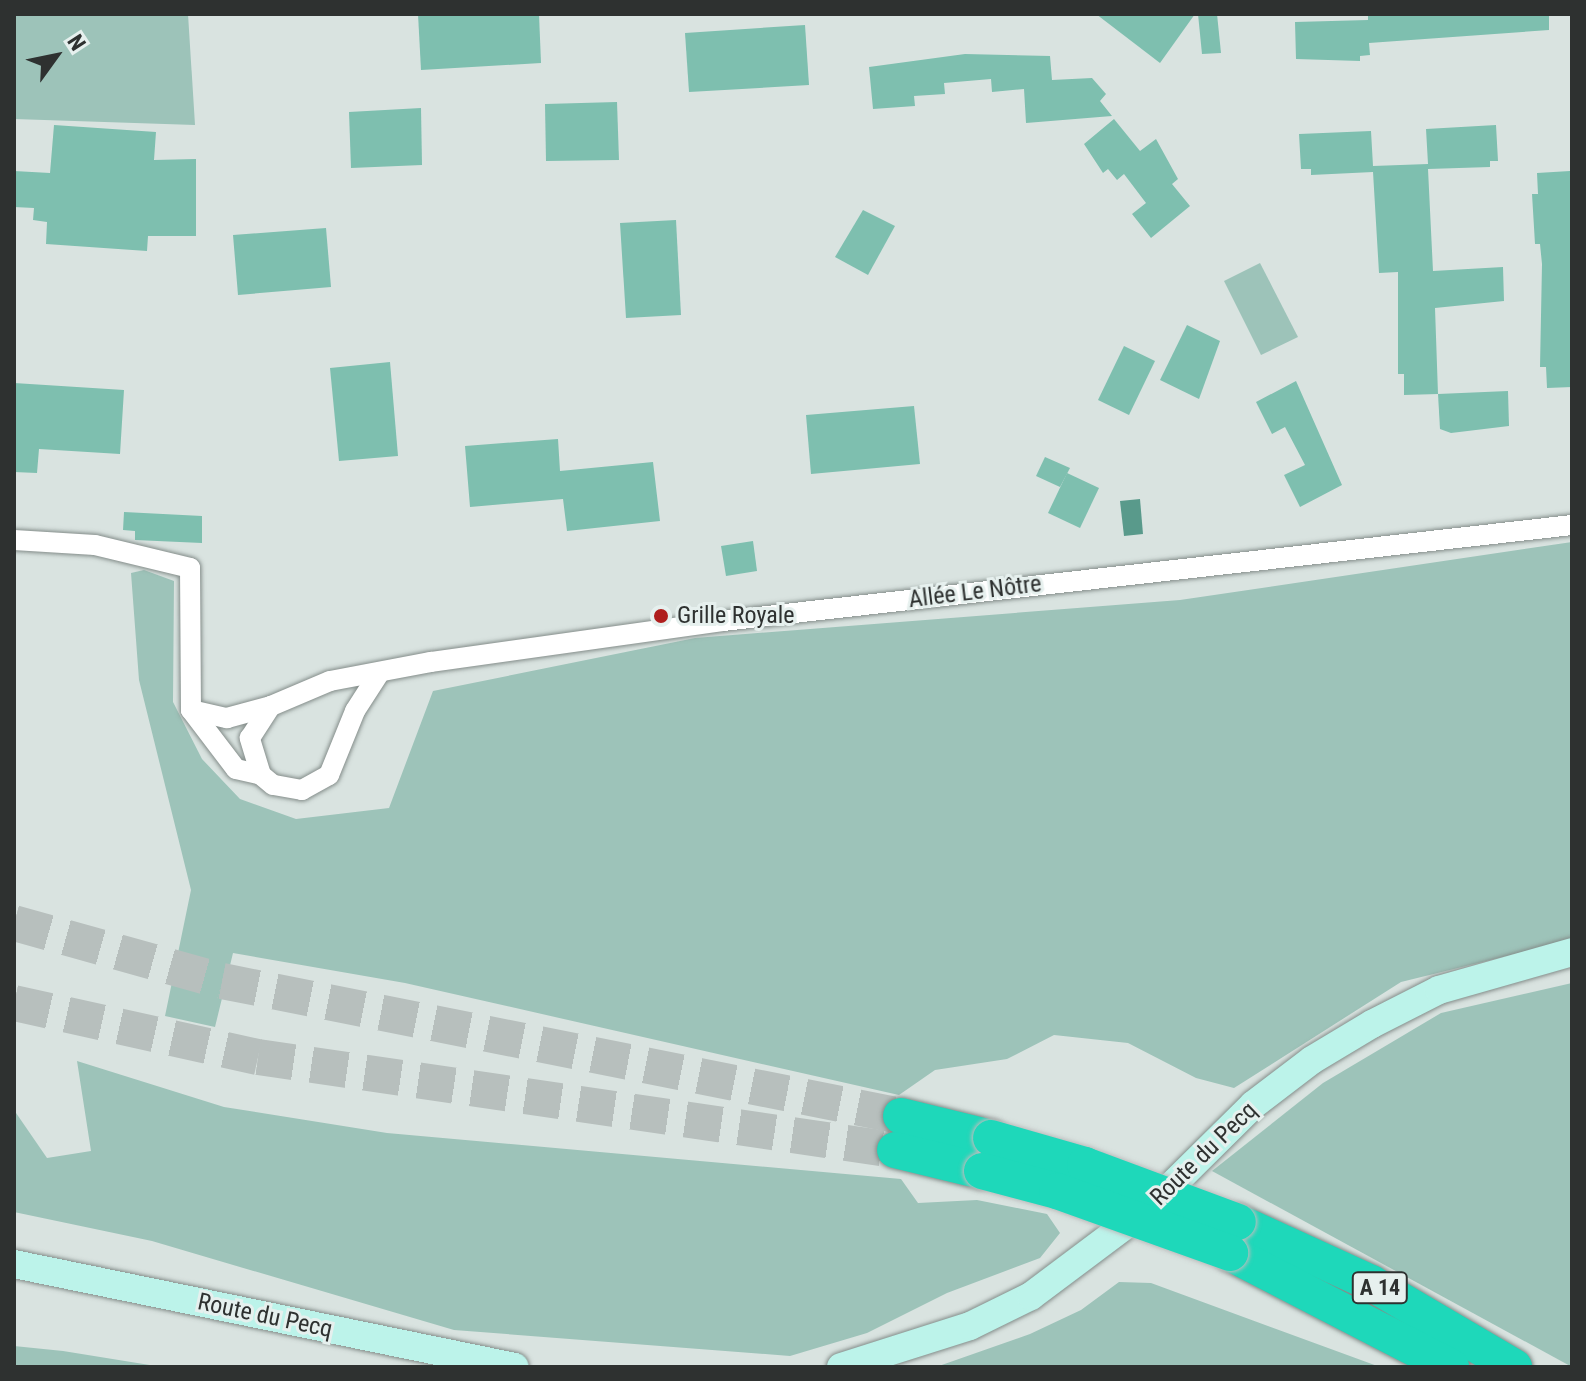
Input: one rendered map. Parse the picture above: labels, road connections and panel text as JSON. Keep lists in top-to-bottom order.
{
  "streets": {
    "highway": ["A 14"],
    "main road": ["Route du Pecq"],
    "street": ["Allée Le Nôtre"]
  },
  "places": ["Grille Royale"],
  "north": "top right"
}
